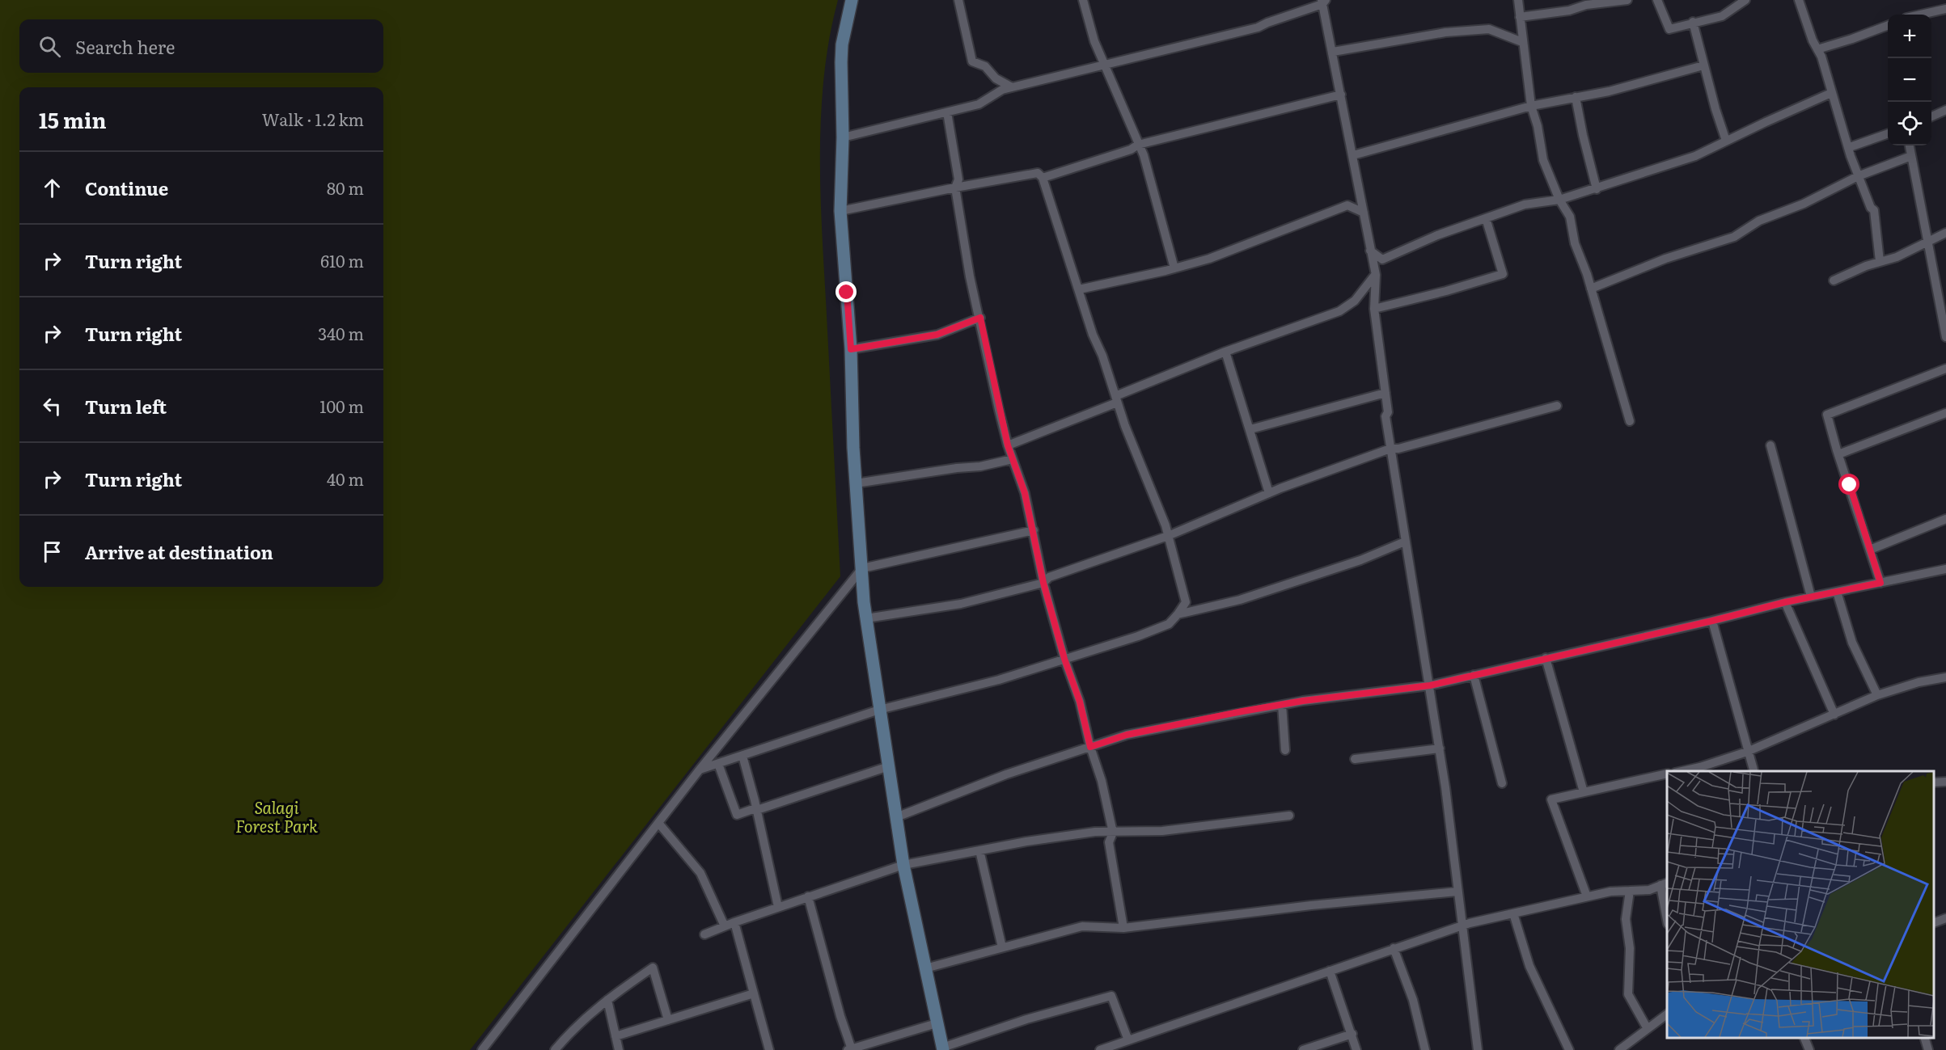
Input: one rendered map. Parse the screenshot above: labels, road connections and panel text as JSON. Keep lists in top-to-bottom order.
{
  "parks": ["Salagi Forest Park"],
  "page": {
    "map_buttons": ["+", "−"],
    "search": "Search here",
    "heading": ["15 min", "Walk · 1.2 km"],
    "list": [
      ["Continue", "80 m"],
      ["Turn right", "610 m"],
      ["Turn right", "340 m"],
      ["Turn left", "100 m"],
      ["Turn right", "40 m"],
      "Arrive at destination"
    ]
  }
}
